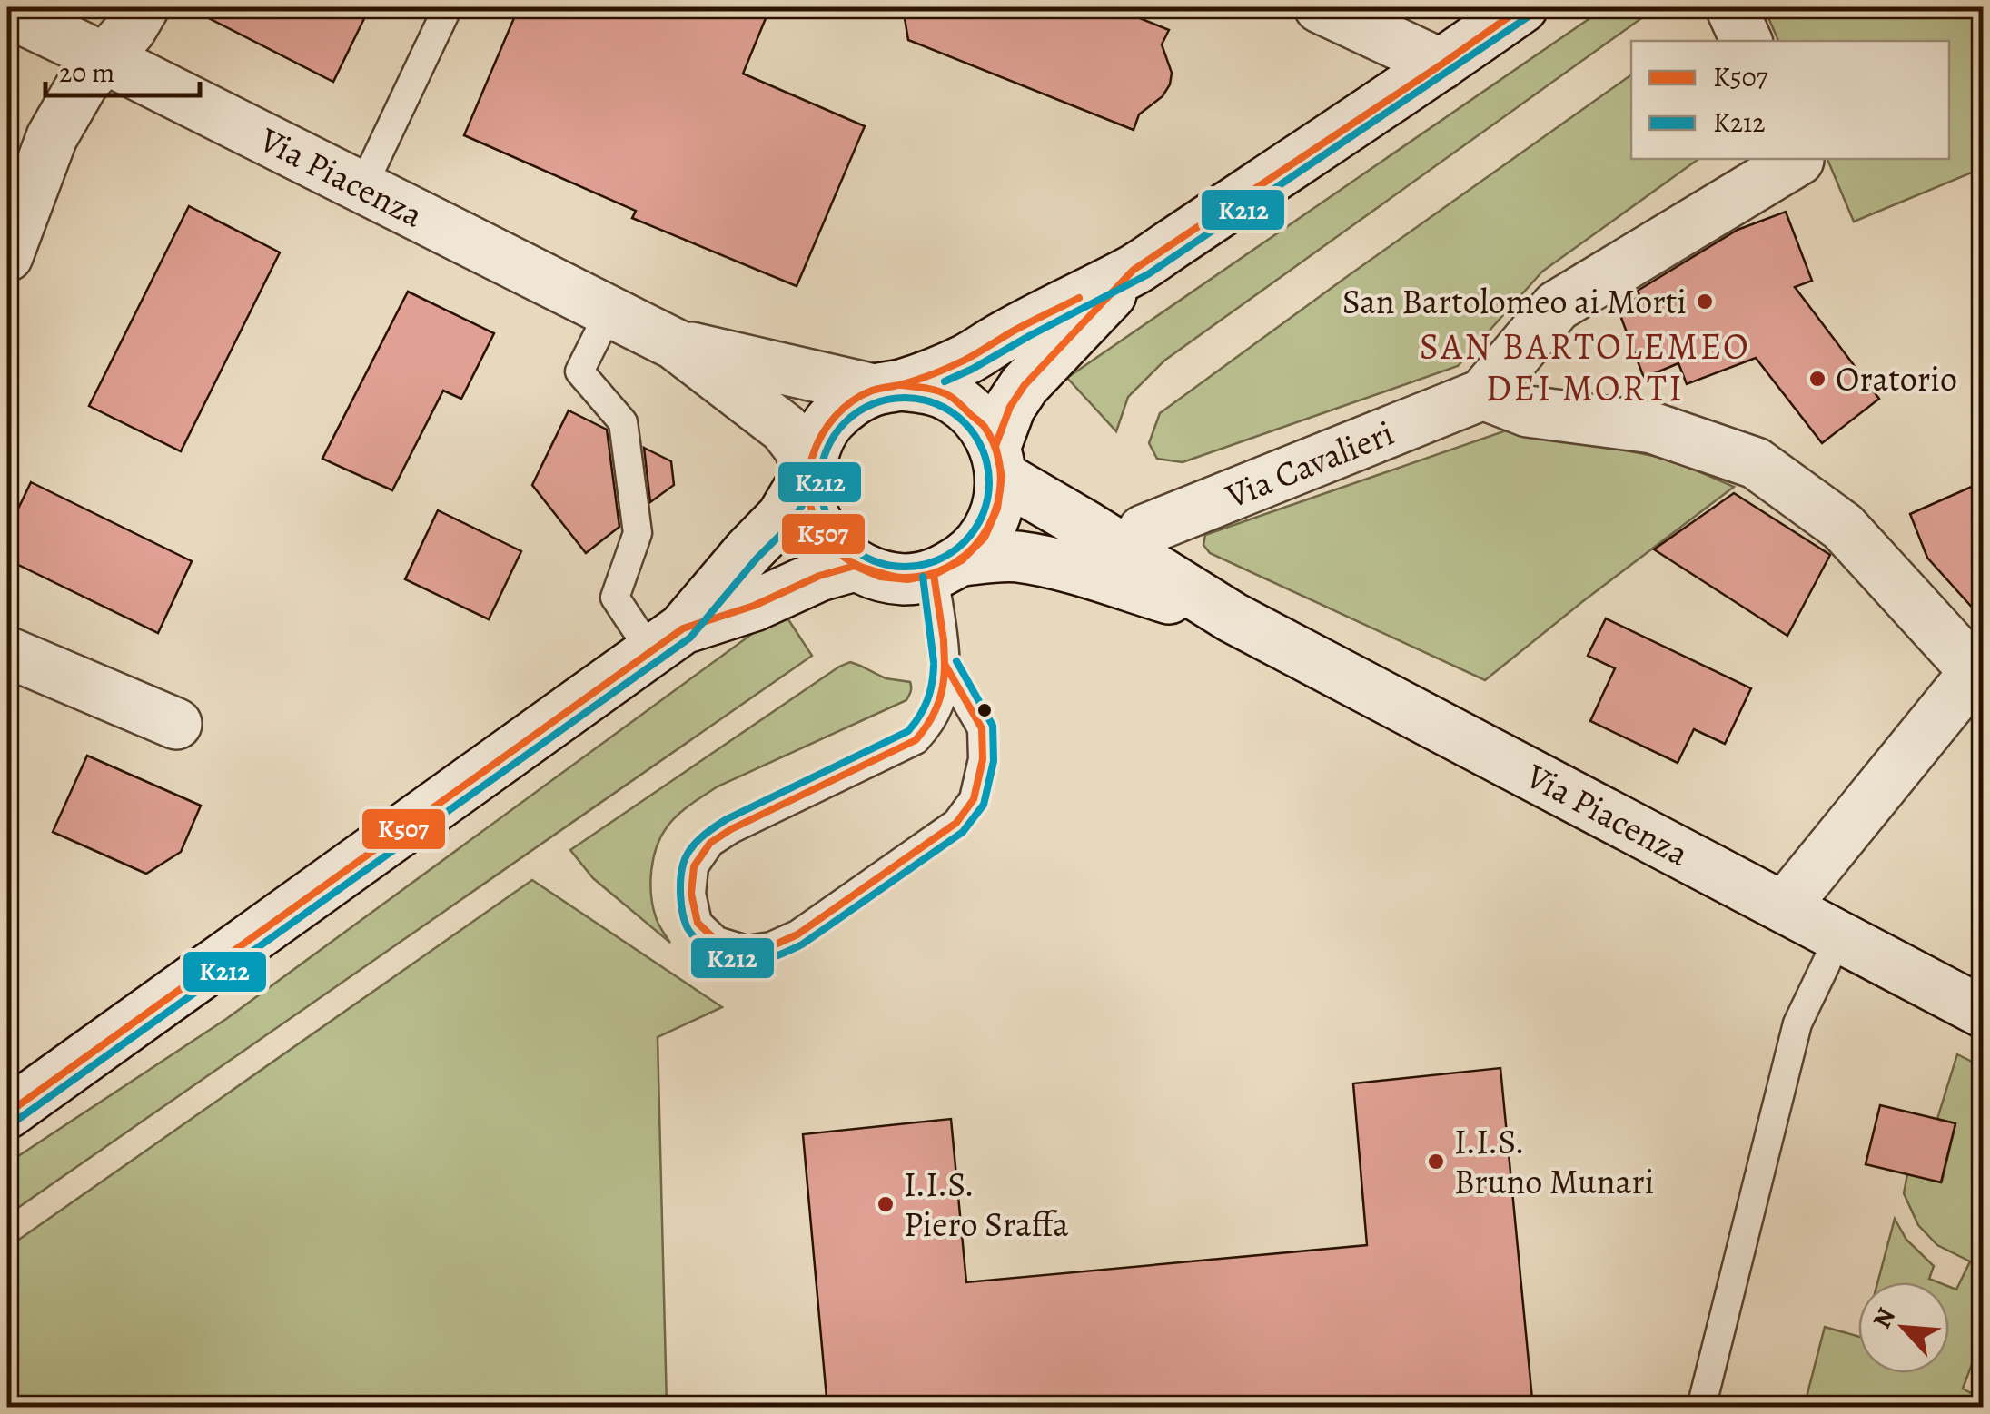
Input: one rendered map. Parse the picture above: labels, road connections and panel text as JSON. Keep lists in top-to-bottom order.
{
  "streets": {
    "main road": ["Via Piacenza", "Via Cavalieri"]
  },
  "crossings": [
    ["Via Piacenza", "Via Cavalieri"]
  ],
  "districts": ["SAN BARTOLEMEO DEI MORTI"],
  "places": [
    "San Bartolomeo ai Morti",
    "Oratorio",
    "I.I.S. Bruno Munari",
    "I.I.S. Piero Sraffa"
  ],
  "lines": ["transit line K507", "transit line K212"],
  "legend": ["K507", "K212"],
  "scale_bar": "20 m",
  "north": "top left"
}
